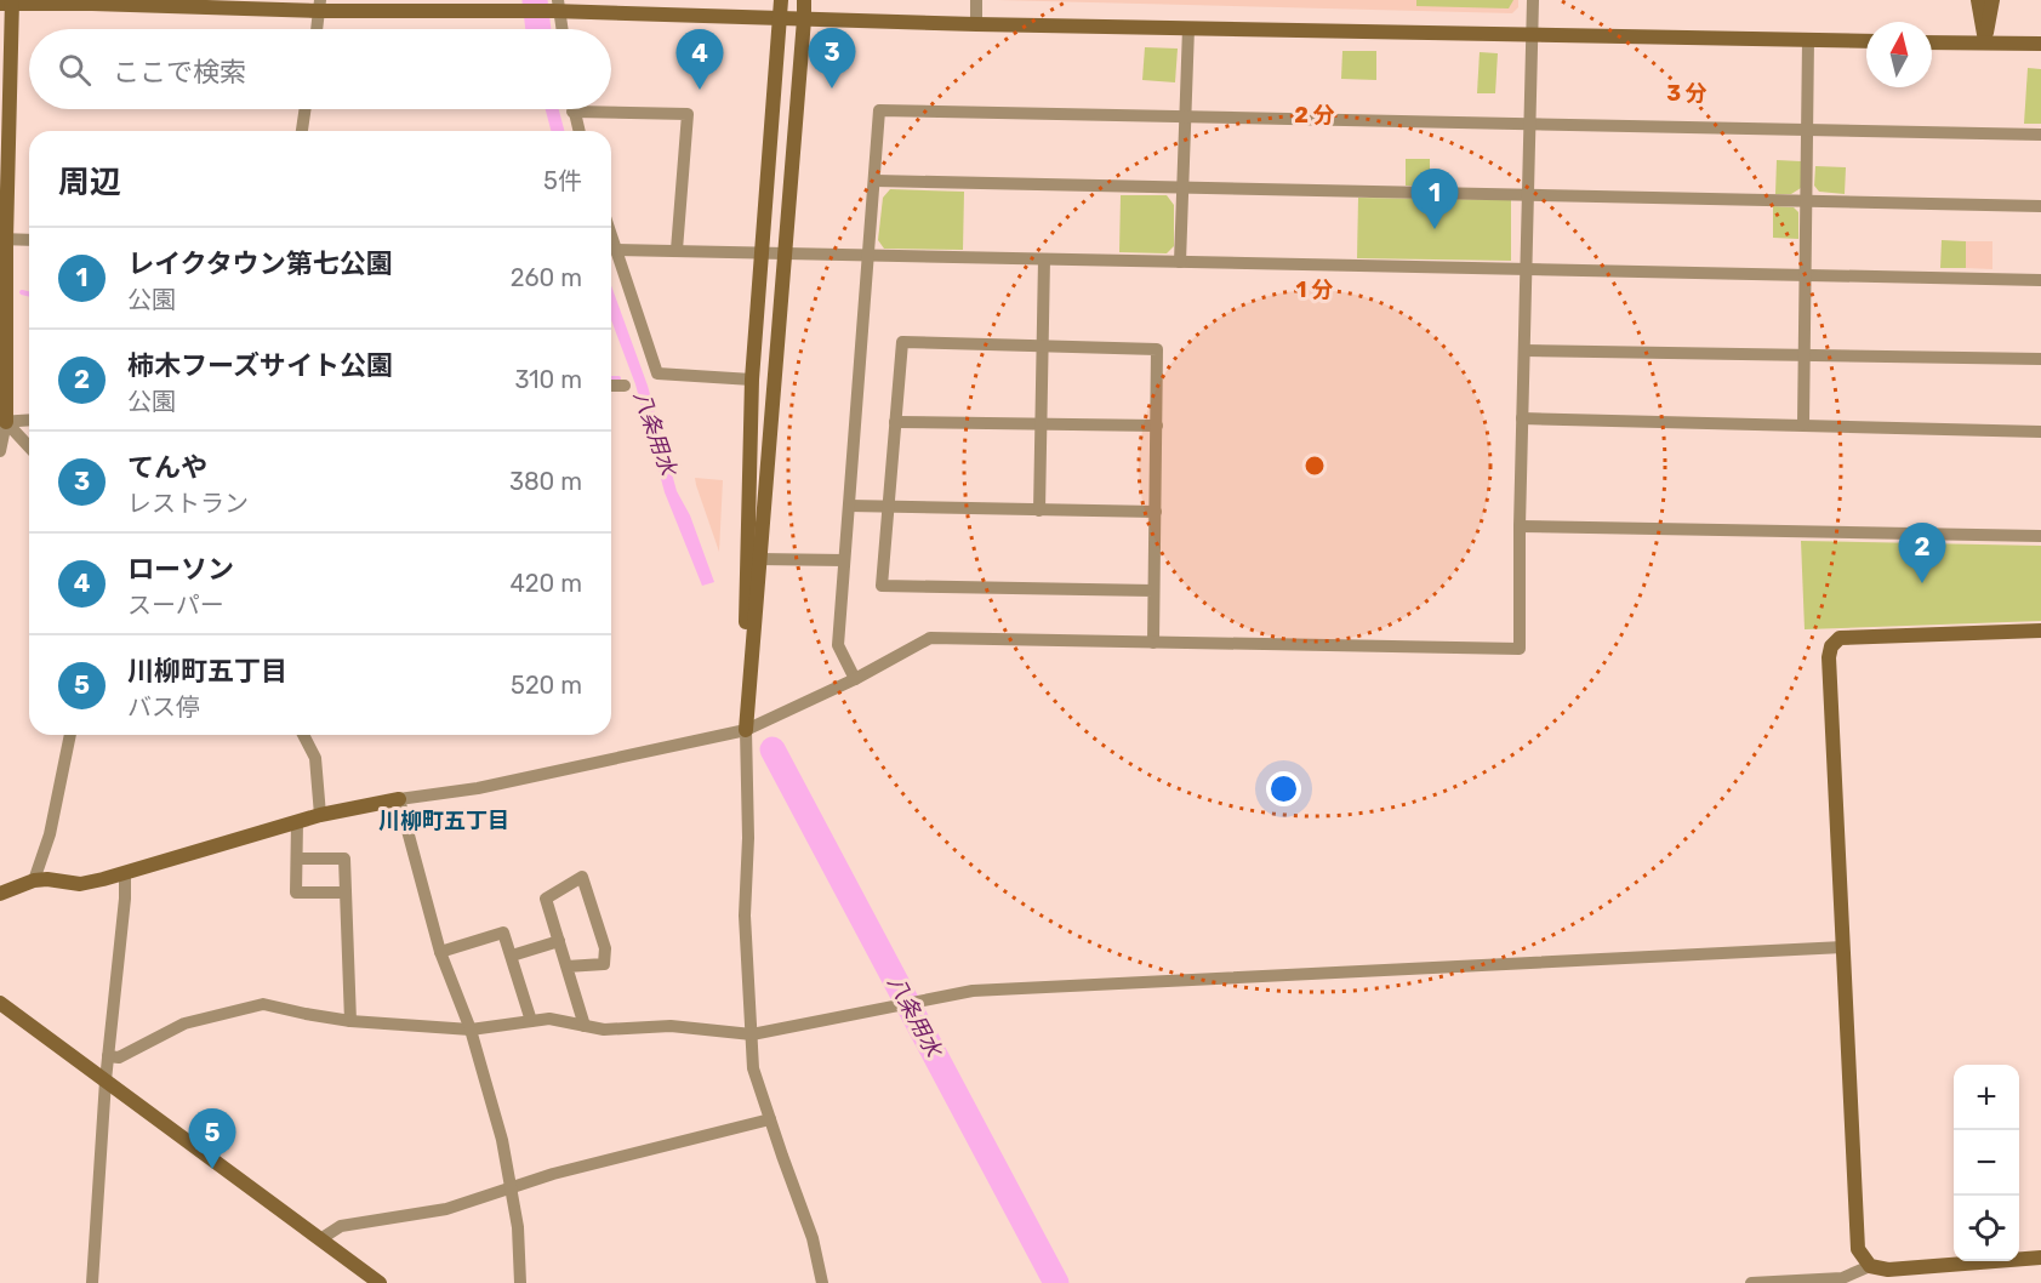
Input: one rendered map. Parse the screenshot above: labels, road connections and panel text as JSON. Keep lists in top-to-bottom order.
{
  "districts": ["川柳町五丁目"],
  "water": ["八条用水"],
  "north": "top",
  "page": {
    "pins": [
      "3",
      "4",
      "1",
      "2",
      "5"
    ],
    "search": "ここで検索",
    "heading": ["周辺", "5件"],
    "list": [
      {
        "mark": "1",
        "name": "レイクタウン第七公園",
        "note": "公園",
        "value": "260 m"
      },
      {
        "mark": "2",
        "name": "柿木フーズサイト公園",
        "note": "公園",
        "value": "310 m"
      },
      {
        "mark": "3",
        "name": "てんや",
        "note": "レストラン",
        "value": "380 m"
      },
      {
        "mark": "4",
        "name": "ローソン",
        "note": "スーパー",
        "value": "420 m"
      },
      {
        "mark": "5",
        "name": "川柳町五丁目",
        "note": "バス停",
        "value": "520 m"
      }
    ],
    "map_buttons": ["+", "−"]
  },
  "rings": ["3 分", "2 分", "1 分"]
}
